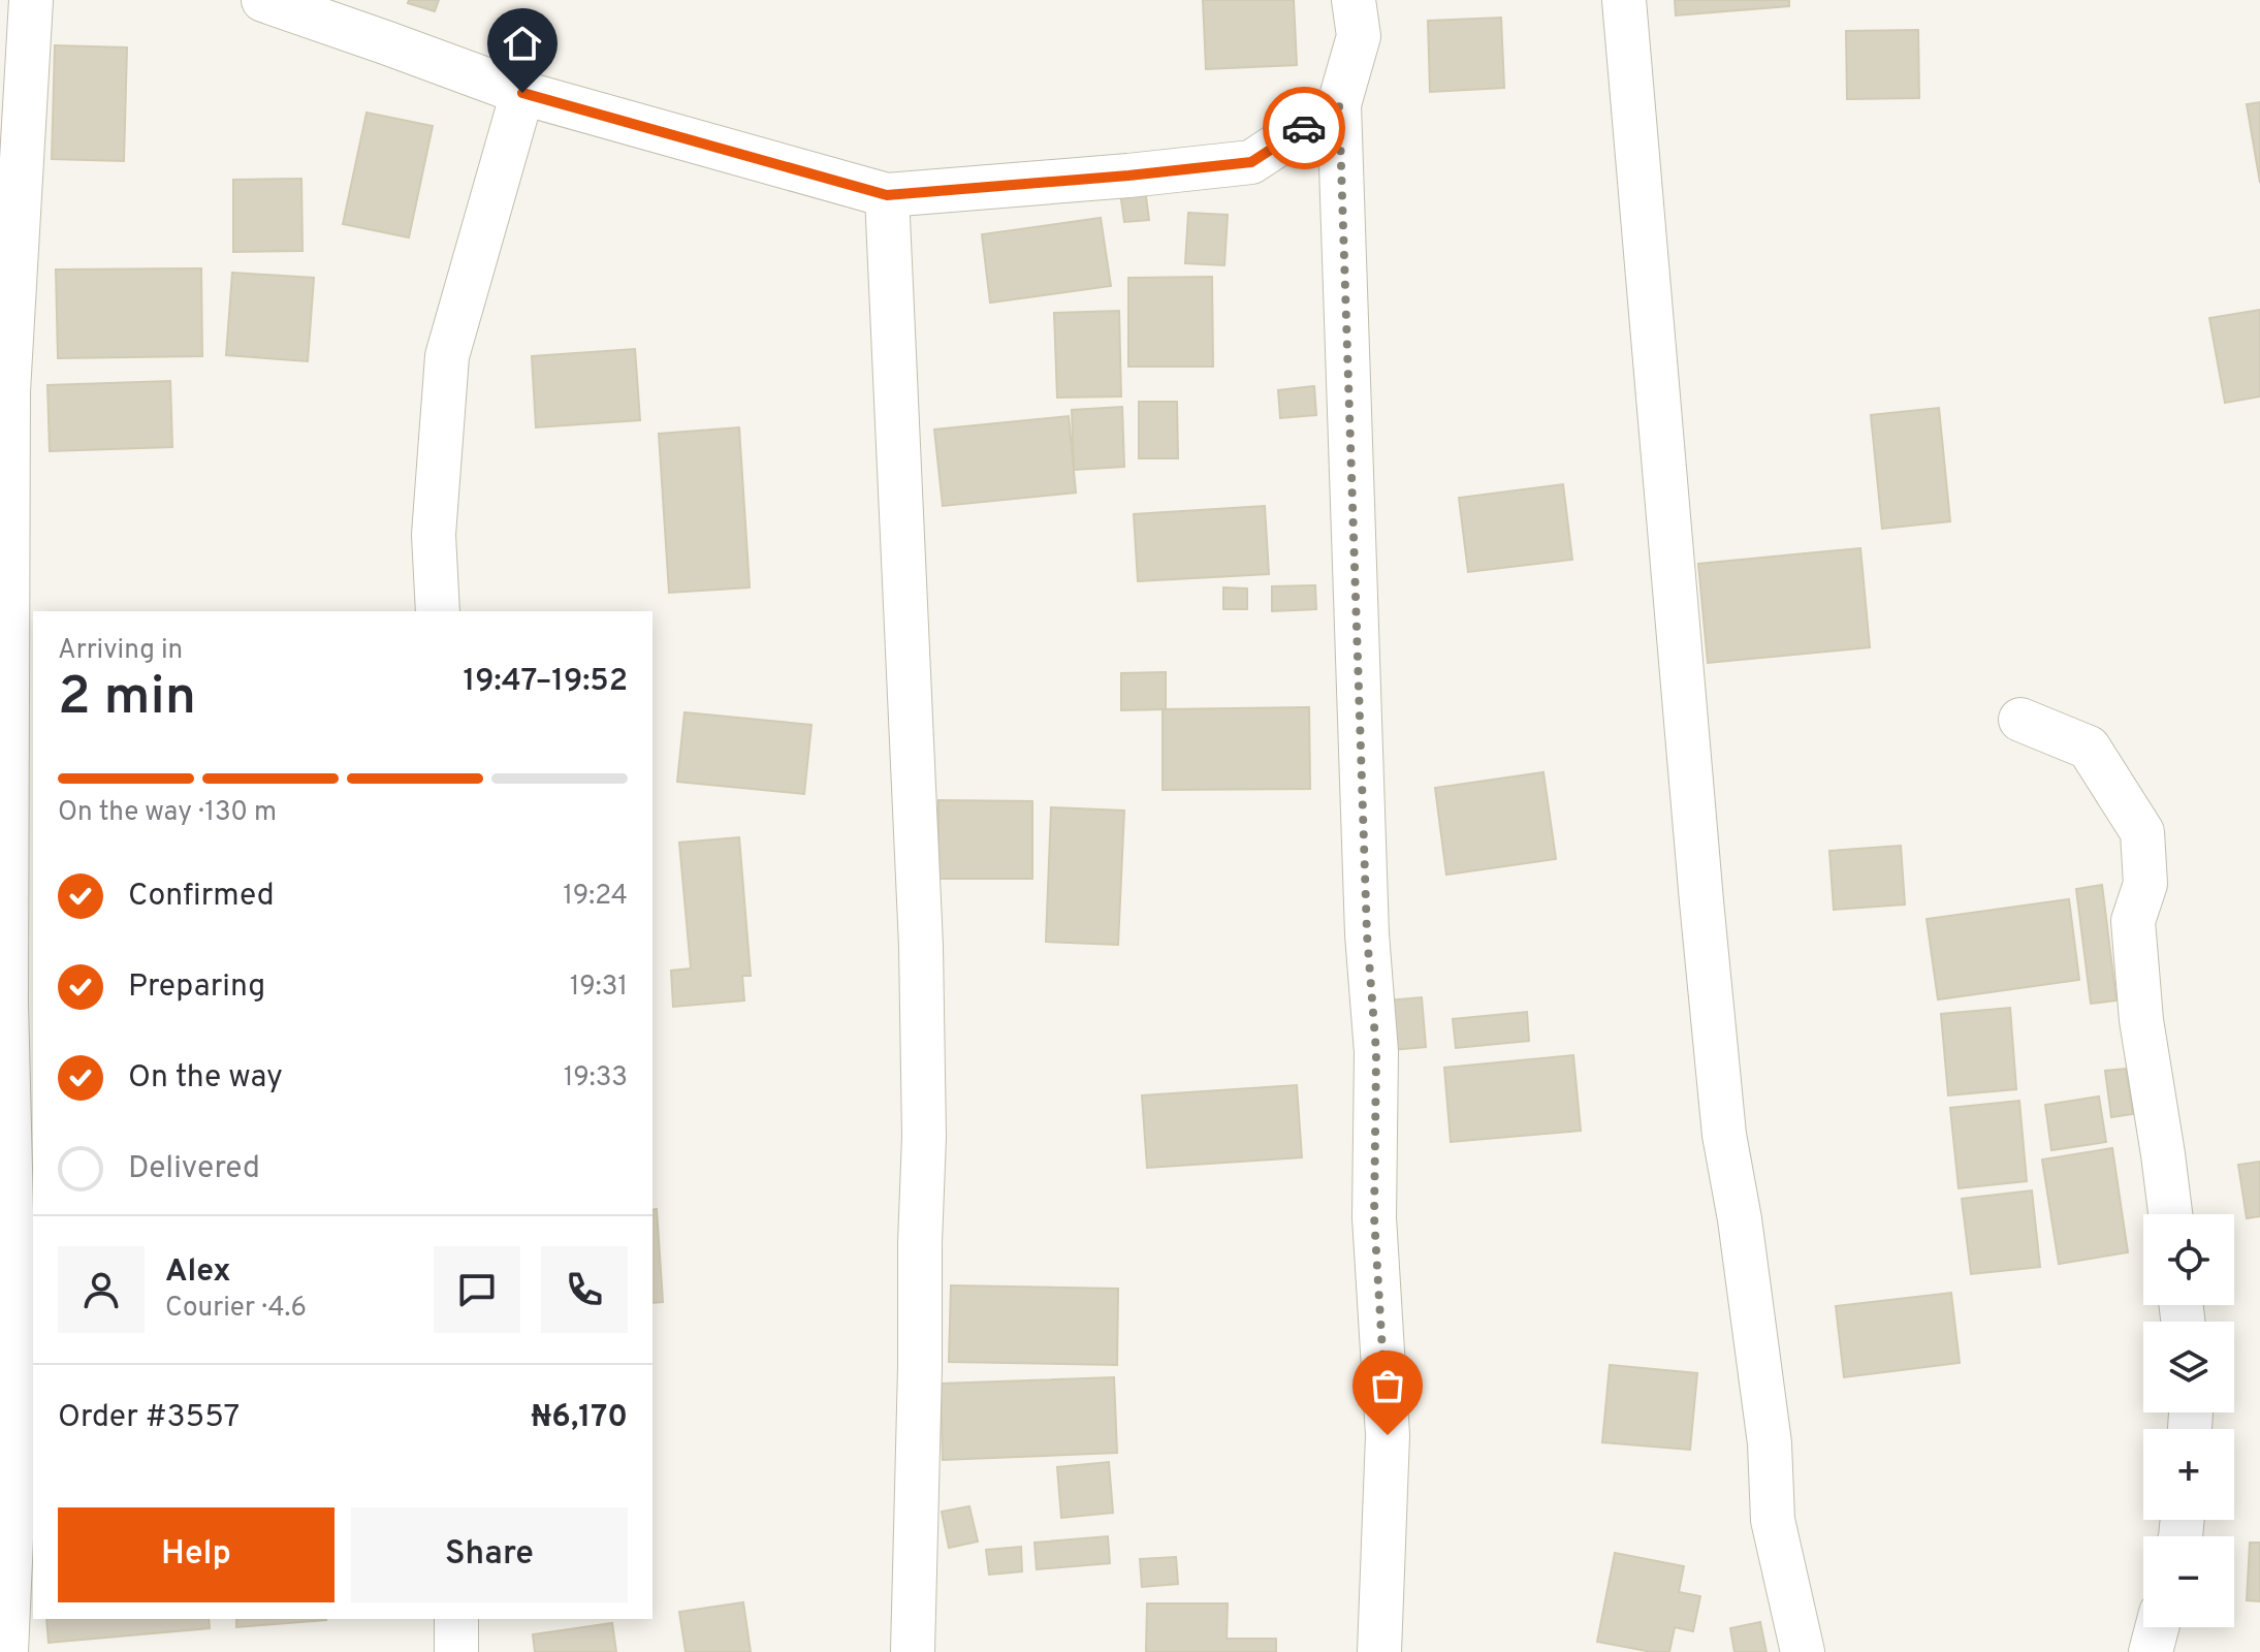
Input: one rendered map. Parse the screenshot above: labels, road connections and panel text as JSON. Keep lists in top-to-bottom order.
{
  "page": {
    "heading": ["2 min", "Arriving in", "19:47–19:52"],
    "panel": [
      "Alex",
      "Courier · 4.6",
      "Order #3557",
      "₦6,170"
    ],
    "bar": "On the way · 130 m",
    "list": [
      ["Confirmed", "19:24"],
      ["Preparing", "19:31"],
      ["On the way", "19:33"],
      "Delivered"
    ],
    "map_buttons": ["+", "−"],
    "buttons": ["Help", "Share"]
  }
}
